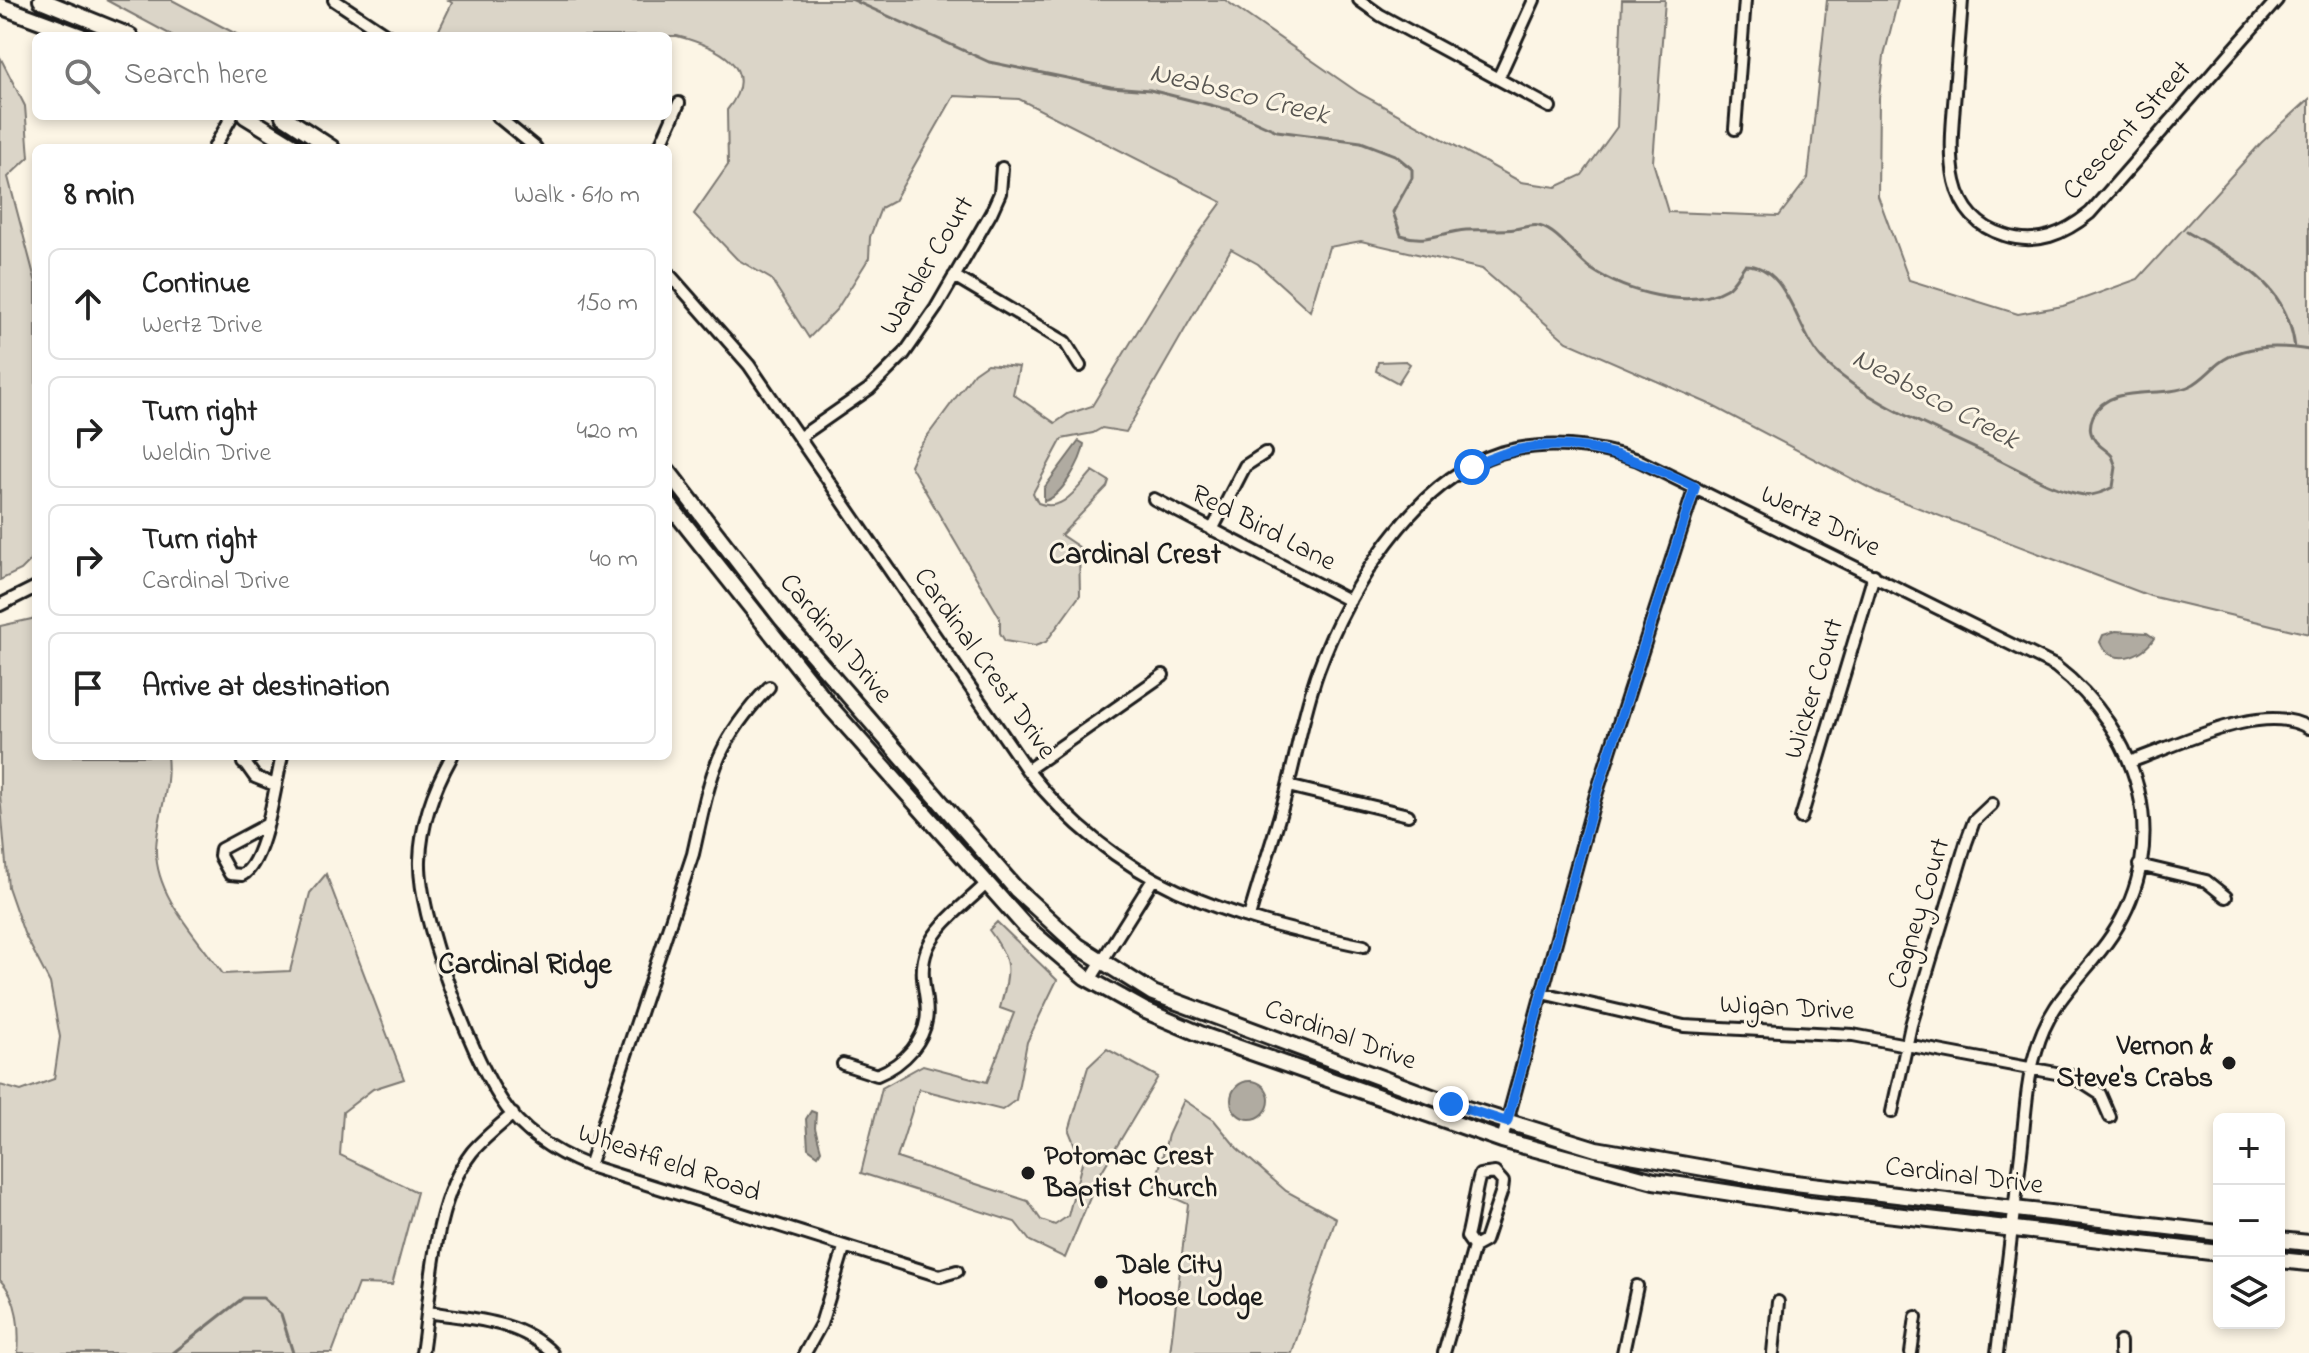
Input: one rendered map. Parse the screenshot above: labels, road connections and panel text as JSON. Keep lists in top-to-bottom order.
{
  "streets": {
    "main road": ["Cardinal Drive"],
    "street": [
      "Crescent Street",
      "Warbler Court",
      "Wertz Drive",
      "Red Bird Lane",
      "Cardinal Crest Drive",
      "Wicker Court",
      "Cagney Court",
      "Wigan Drive",
      "Wheatfield Road"
    ]
  },
  "crossings": [
    ["Warbler Court", "Cardinal Crest Drive"],
    ["Wertz Drive", "Red Bird Lane"],
    ["Wertz Drive", "Cardinal Drive"],
    ["Wertz Drive", "Cardinal Crest Drive"],
    ["Wertz Drive", "Wicker Court"],
    ["Wertz Drive", "Wigan Drive"],
    ["Cagney Court", "Wigan Drive"]
  ],
  "districts": ["Cardinal Crest", "Cardinal Ridge"],
  "water": ["Neabsco Creek"],
  "places": ["Vernon & Steve's Crabs", "Potomac Crest Baptist Church", "Dale City Moose Lodge"],
  "page": {
    "search": "Search here",
    "heading": ["8 min", "Walk · 610 m"],
    "list": [
      ["Continue", "Wertz Drive", "150 m"],
      ["Turn right", "Weldin Drive", "420 m"],
      ["Turn right", "Cardinal Drive", "40 m"],
      "Arrive at destination"
    ],
    "map_buttons": ["+", "−"]
  }
}
